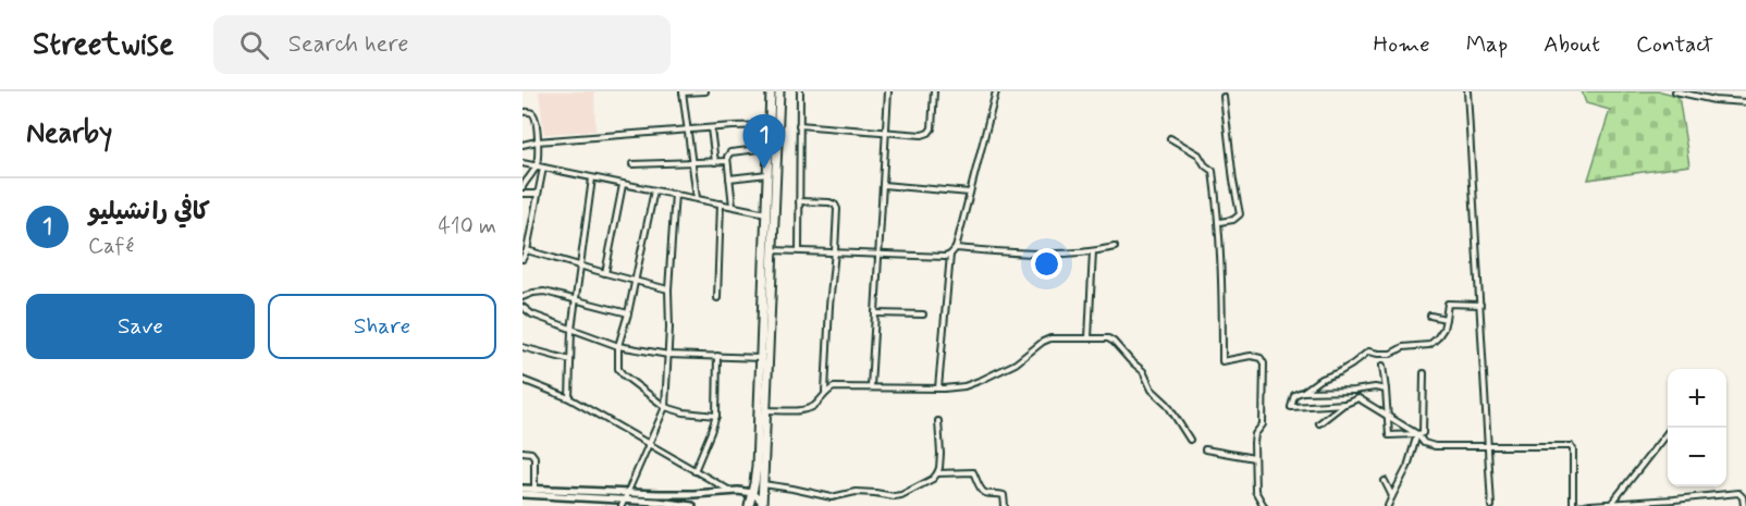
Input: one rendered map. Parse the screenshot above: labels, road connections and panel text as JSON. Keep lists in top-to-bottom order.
{
  "page": {
    "header": "Streetwise",
    "search": "Search here",
    "nav": [
      "Home",
      "Map",
      "About",
      "Contact"
    ],
    "heading": "Nearby",
    "pins": "1",
    "list": [
      {
        "mark": "1",
        "name": "كافي رانشيليو",
        "note": "Café",
        "value": "410 m"
      }
    ],
    "buttons": ["Save", "Share"],
    "map_buttons": ["+", "−"]
  }
}
